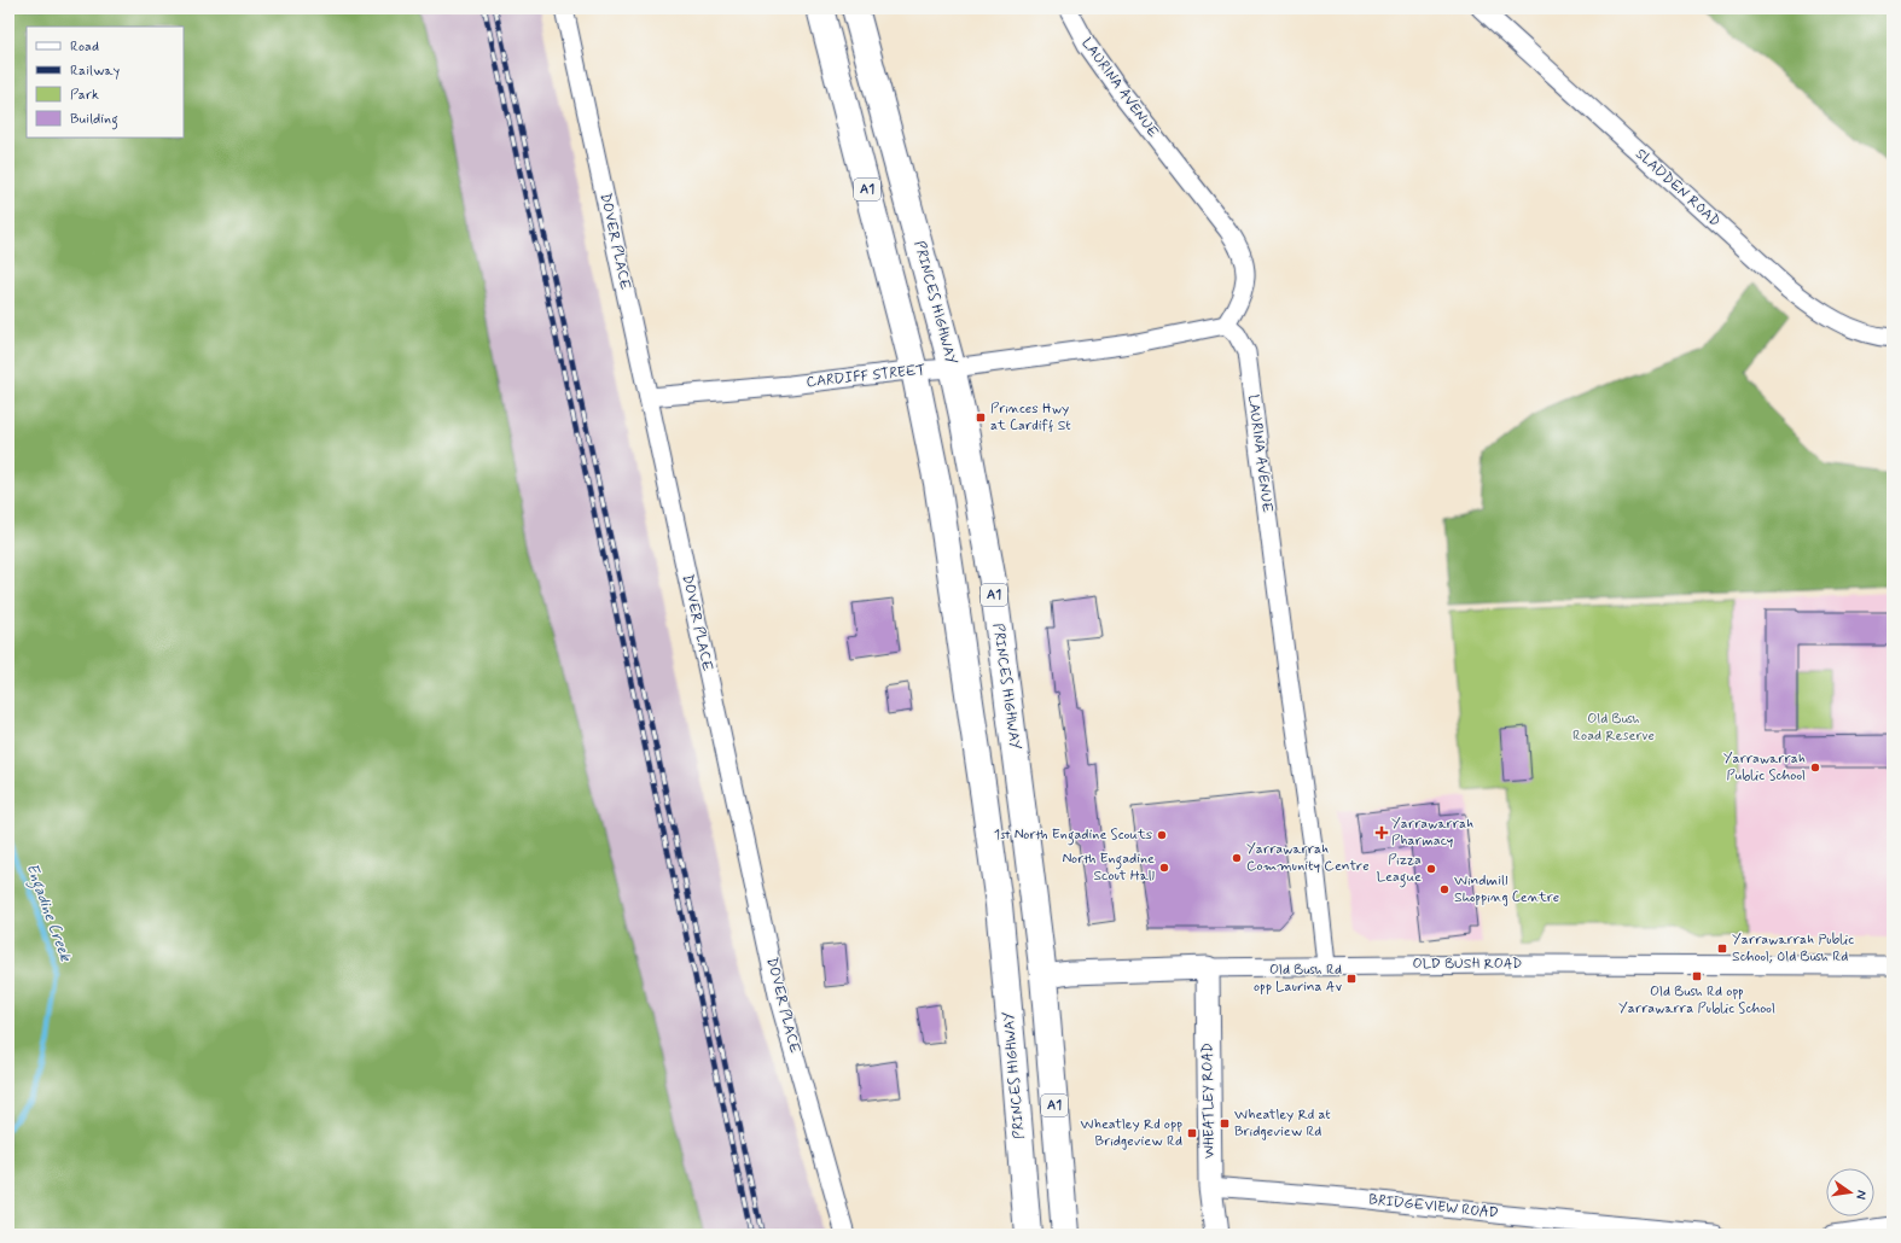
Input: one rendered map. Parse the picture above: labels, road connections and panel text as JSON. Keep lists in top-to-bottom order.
{
  "streets": {
    "highway": ["A1", "PRINCES HIGHWAY"],
    "street": [
      "LAURINA AVENUE",
      "SLADDEN ROAD",
      "DOVER PLACE",
      "CARDIFF STREET",
      "OLD BUSH ROAD",
      "WHEATLEY ROAD",
      "BRIDGEVIEW ROAD"
    ]
  },
  "crossings": [
    ["LAURINA AVENUE", "CARDIFF STREET"],
    ["LAURINA AVENUE", "OLD BUSH ROAD"],
    ["DOVER PLACE", "CARDIFF STREET"],
    ["PRINCES HIGHWAY", "CARDIFF STREET"],
    ["PRINCES HIGHWAY", "OLD BUSH ROAD"],
    ["OLD BUSH ROAD", "WHEATLEY ROAD"],
    ["WHEATLEY ROAD", "BRIDGEVIEW ROAD"]
  ],
  "water": ["Engadine Creek"],
  "parks": ["Old Bush Road Reserve"],
  "places": {
    "transit": [
      "Princes Hwy at Cardiff St",
      "Yarrawarrah Public School, Old Bush Rd",
      "Old Bush Rd opp Yarrawarra Public School",
      "Old Bush Rd opp Laurina Av",
      "Wheatley Rd at Bridgeview Rd",
      "Wheatley Rd opp Bridgeview Rd"
    ],
    "other": [
      "Yarrawarrah Public School",
      "1st North Engadine Scouts",
      "Yarrawarrah Community Centre",
      "North Engadine Scout Hall",
      "Pizza League",
      "Windmill Shopping Centre"
    ],
    "health": ["Yarrawarrah Pharmacy"]
  },
  "legend": [
    "Road",
    "Railway",
    "Park",
    "Building"
  ],
  "north": "right"
}
